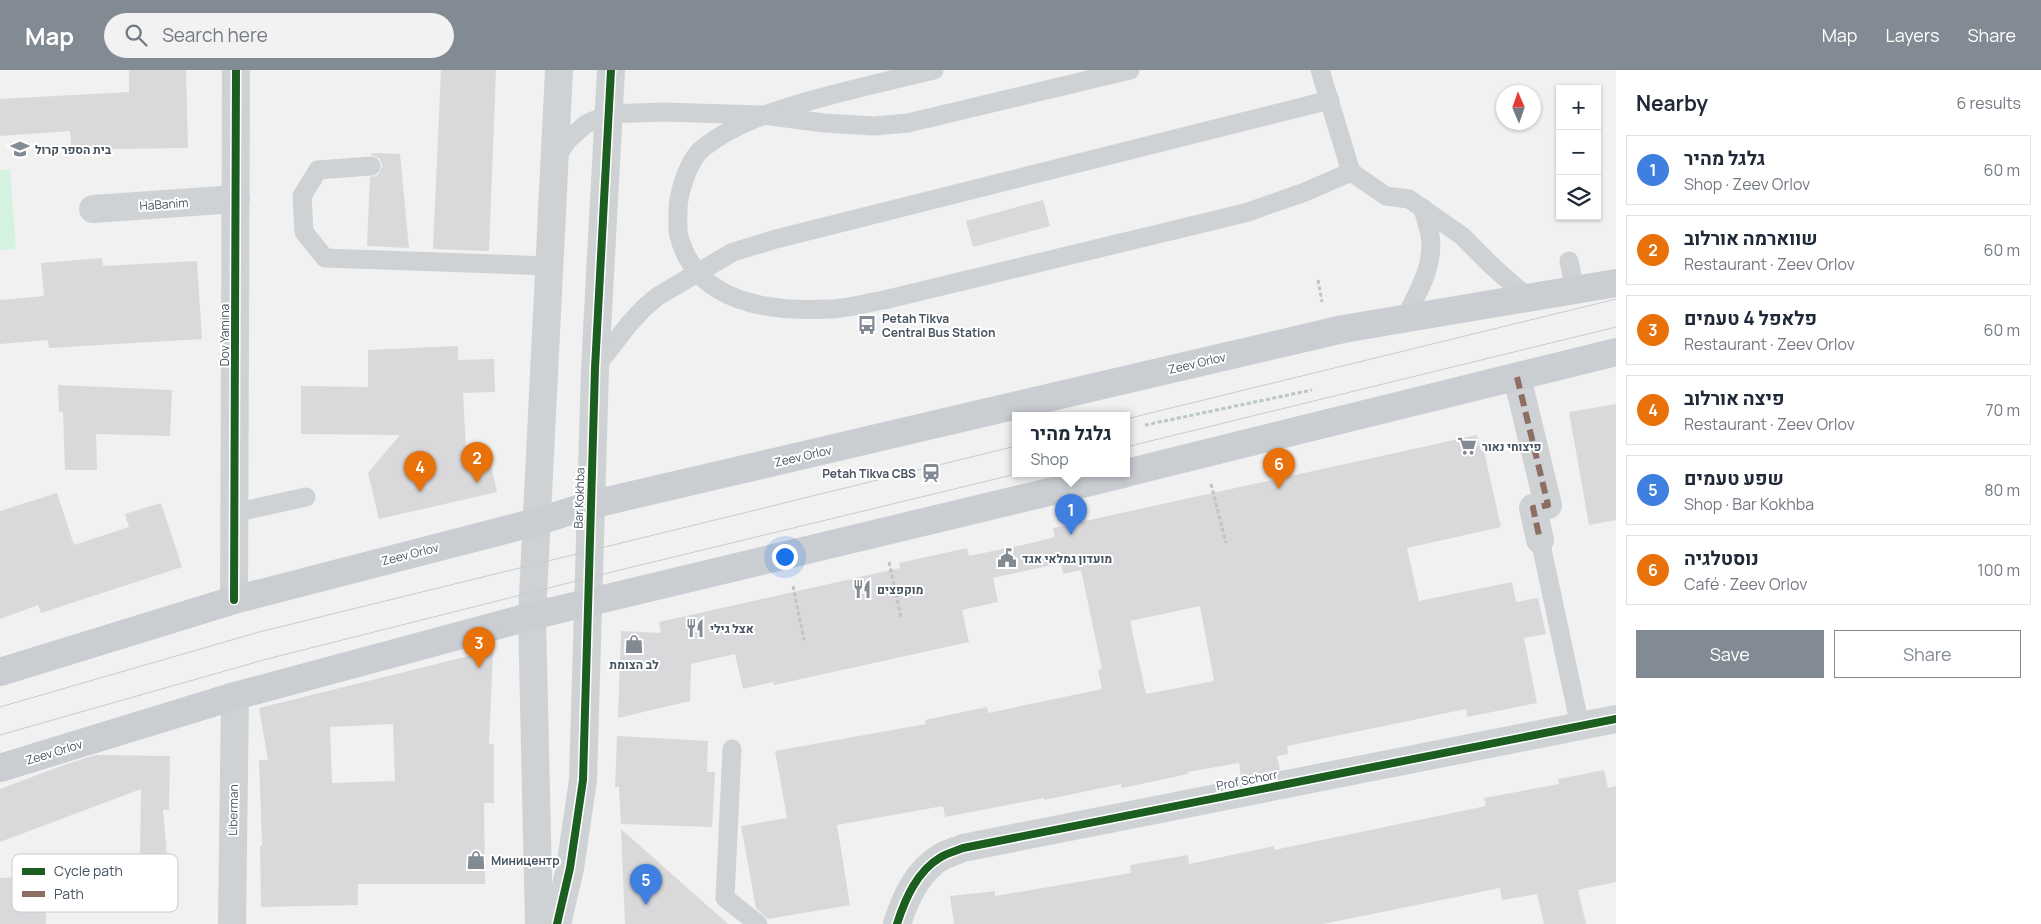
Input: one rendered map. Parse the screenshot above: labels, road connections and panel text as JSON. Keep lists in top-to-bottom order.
{
  "streets": {
    "main road": ["Zeev Orlov"],
    "street": [
      "HaBanim",
      "Dov Yamina",
      "Bar Kokhba",
      "Prof Schorr",
      "Liberman"
    ]
  },
  "crossings": [
    ["HaBanim", "Dov Yamina"],
    ["Dov Yamina", "Zeev Orlov"],
    ["Zeev Orlov", "Bar Kokhba"],
    ["Zeev Orlov", "Liberman"]
  ],
  "places": {
    "school or university": ["בית הספר קרול"],
    "bus stop": ["Petah Tikva Central Bus Station"],
    "supermarket": ["פיצוחי נאור"],
    "station": ["Petah Tikva CBS"],
    "public building": ["מועדון גמלאי אגד"],
    "restaurant": ["מוקפצים", "אצל גילי"],
    "shop": ["לב הצומת", "Миницентр"]
  },
  "legend": ["Cycle path", "Path"],
  "north": "top",
  "page": {
    "header": "Map",
    "search": "Search here",
    "nav": ["Map", "Layers", "Share"],
    "heading": ["Nearby", "6 results"],
    "map_buttons": ["+", "−"],
    "list": [
      {
        "mark": "1",
        "name": "גלגל מהיר",
        "note": "Shop · Zeev Orlov",
        "value": "60 m"
      },
      {
        "mark": "2",
        "name": "שווארמה אורלוב",
        "note": "Restaurant · Zeev Orlov",
        "value": "60 m"
      },
      {
        "mark": "3",
        "name": "פלאפל 4 טעמים",
        "note": "Restaurant · Zeev Orlov",
        "value": "60 m"
      },
      {
        "mark": "4",
        "name": "פיצה אורלוב",
        "note": "Restaurant · Zeev Orlov",
        "value": "70 m"
      },
      {
        "mark": "5",
        "name": "שפע טעמים",
        "note": "Shop · Bar Kokhba",
        "value": "80 m"
      },
      {
        "mark": "6",
        "name": "נוסטלגיה",
        "note": "Café · Zeev Orlov",
        "value": "100 m"
      }
    ],
    "popup": ["גלגל מהיר", "Shop"],
    "pins": [
      "2",
      "6",
      "4",
      "1",
      "3",
      "5"
    ],
    "buttons": ["Save", "Share"]
  }
}
